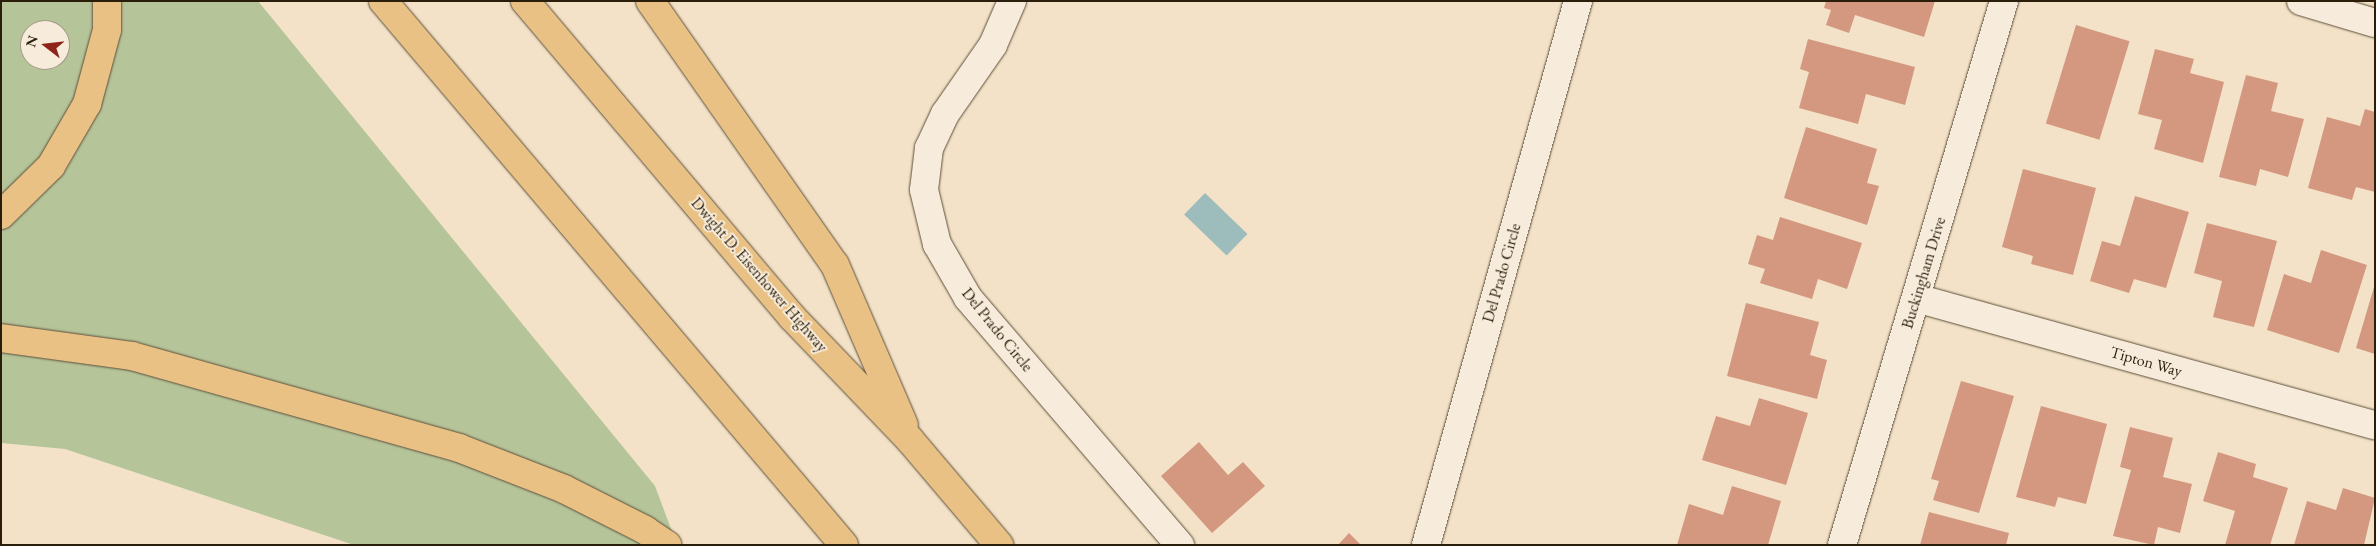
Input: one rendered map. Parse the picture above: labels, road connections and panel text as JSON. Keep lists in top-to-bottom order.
{
  "streets": {
    "highway": ["Dwight D. Eisenhower Highway"],
    "street": ["Del Prado Circle", "Buckingham Drive", "Tipton Way"]
  },
  "crossings": [
    ["Buckingham Drive", "Tipton Way"]
  ],
  "north": "left"
}
